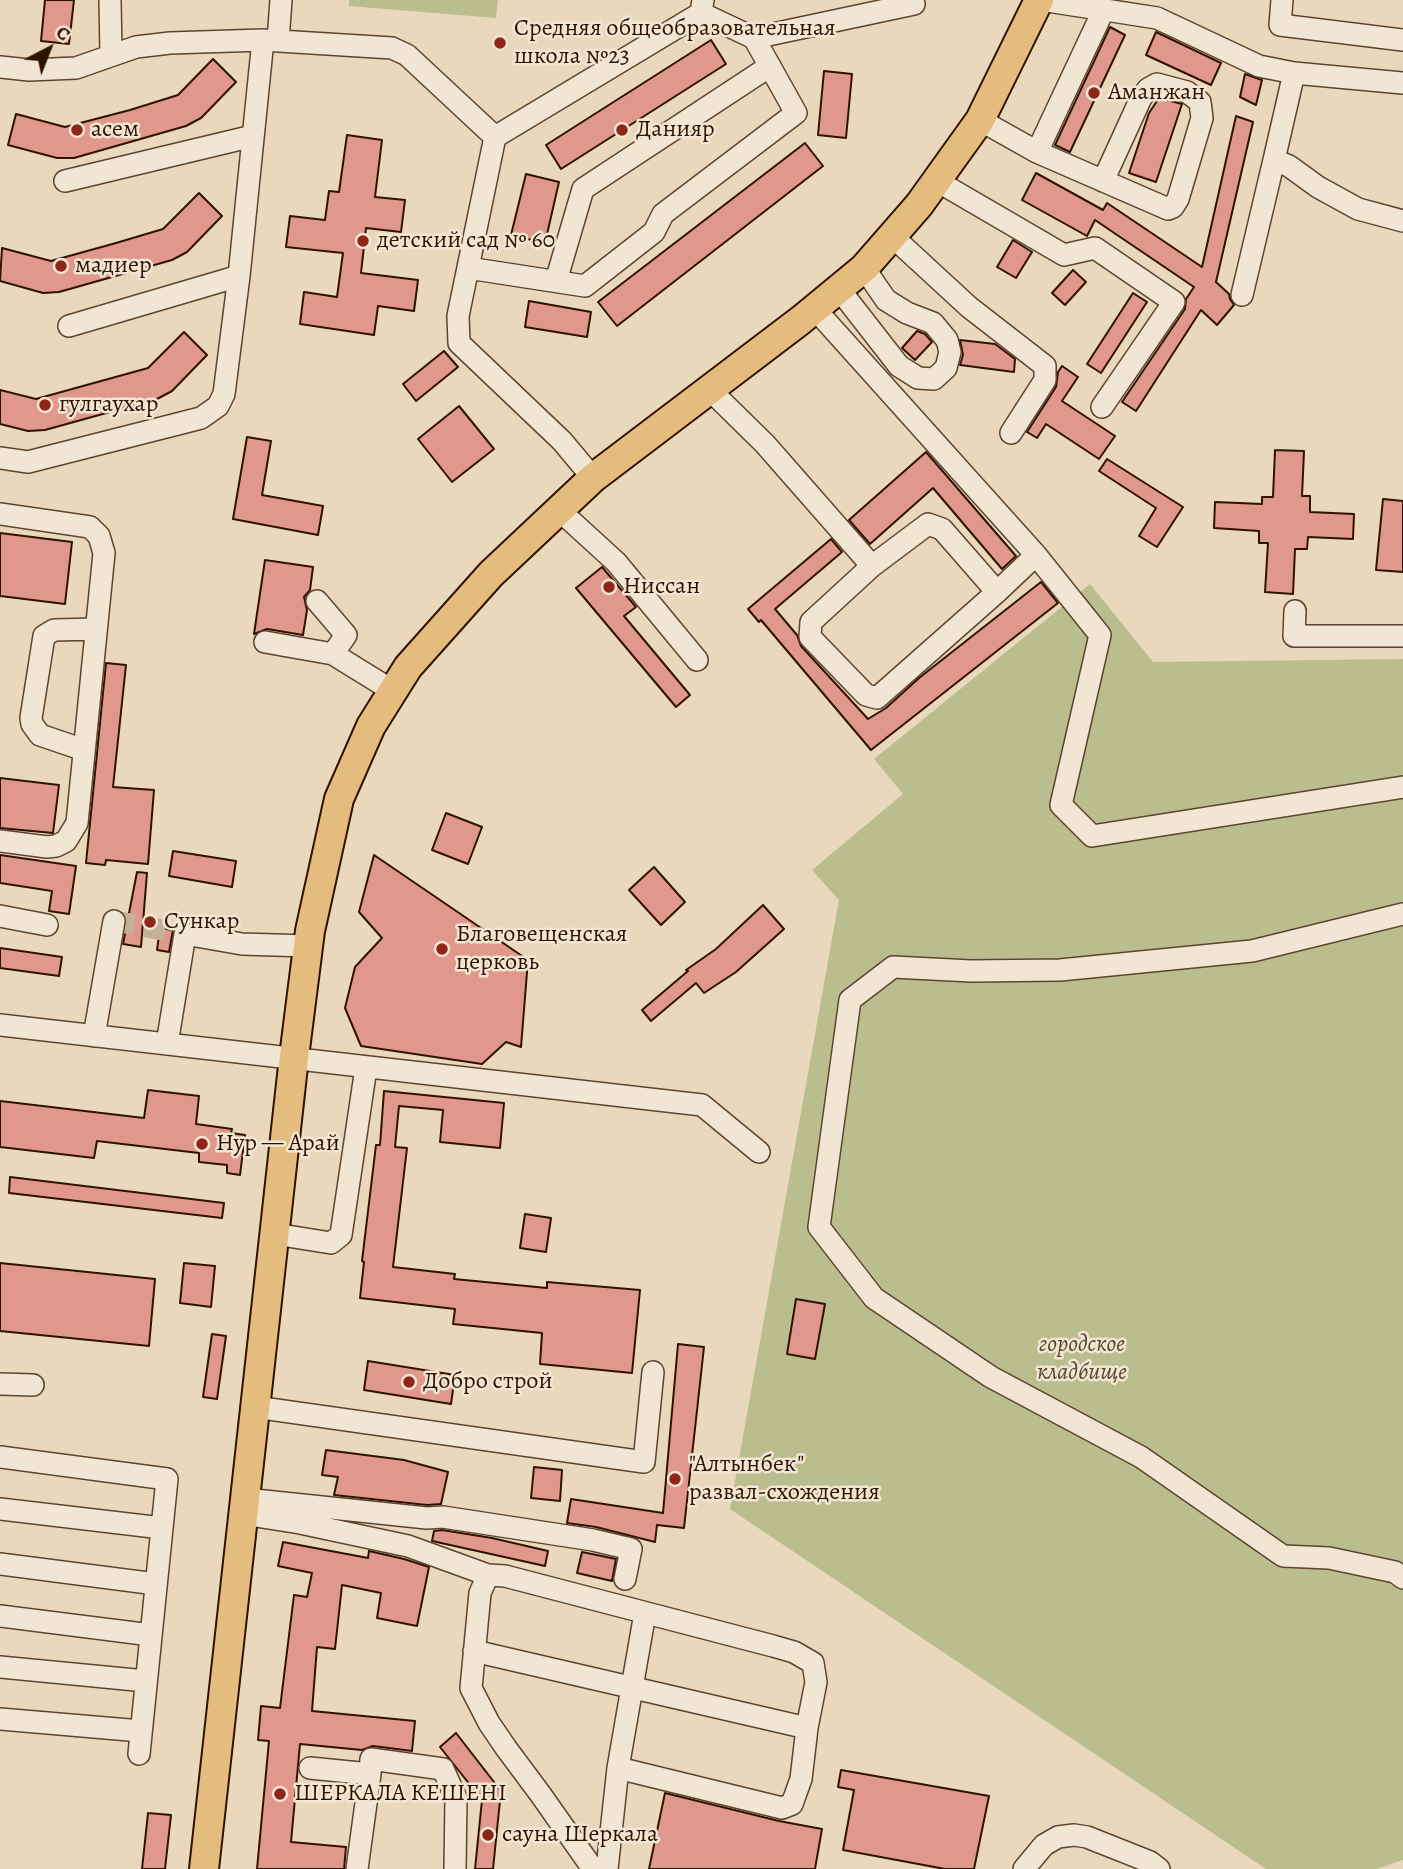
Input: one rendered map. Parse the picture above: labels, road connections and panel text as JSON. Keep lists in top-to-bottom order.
{
  "parks": ["городское кладбище"],
  "places": [
    "Средняя общеобразовательная школа №23",
    "Аманжан",
    "асем",
    "Данияр",
    "детский сад № 60",
    "мадиер",
    "гулгаухар",
    "Ниссан",
    "Сункар",
    "Благовещенская церковь",
    "Нур — Арай",
    "Добро строй",
    "\"Алтынбек\" развал-схождения",
    "ШЕРКАЛА КЕШЕНІ",
    "сауна Шеркала"
  ],
  "north": "top right"
}
